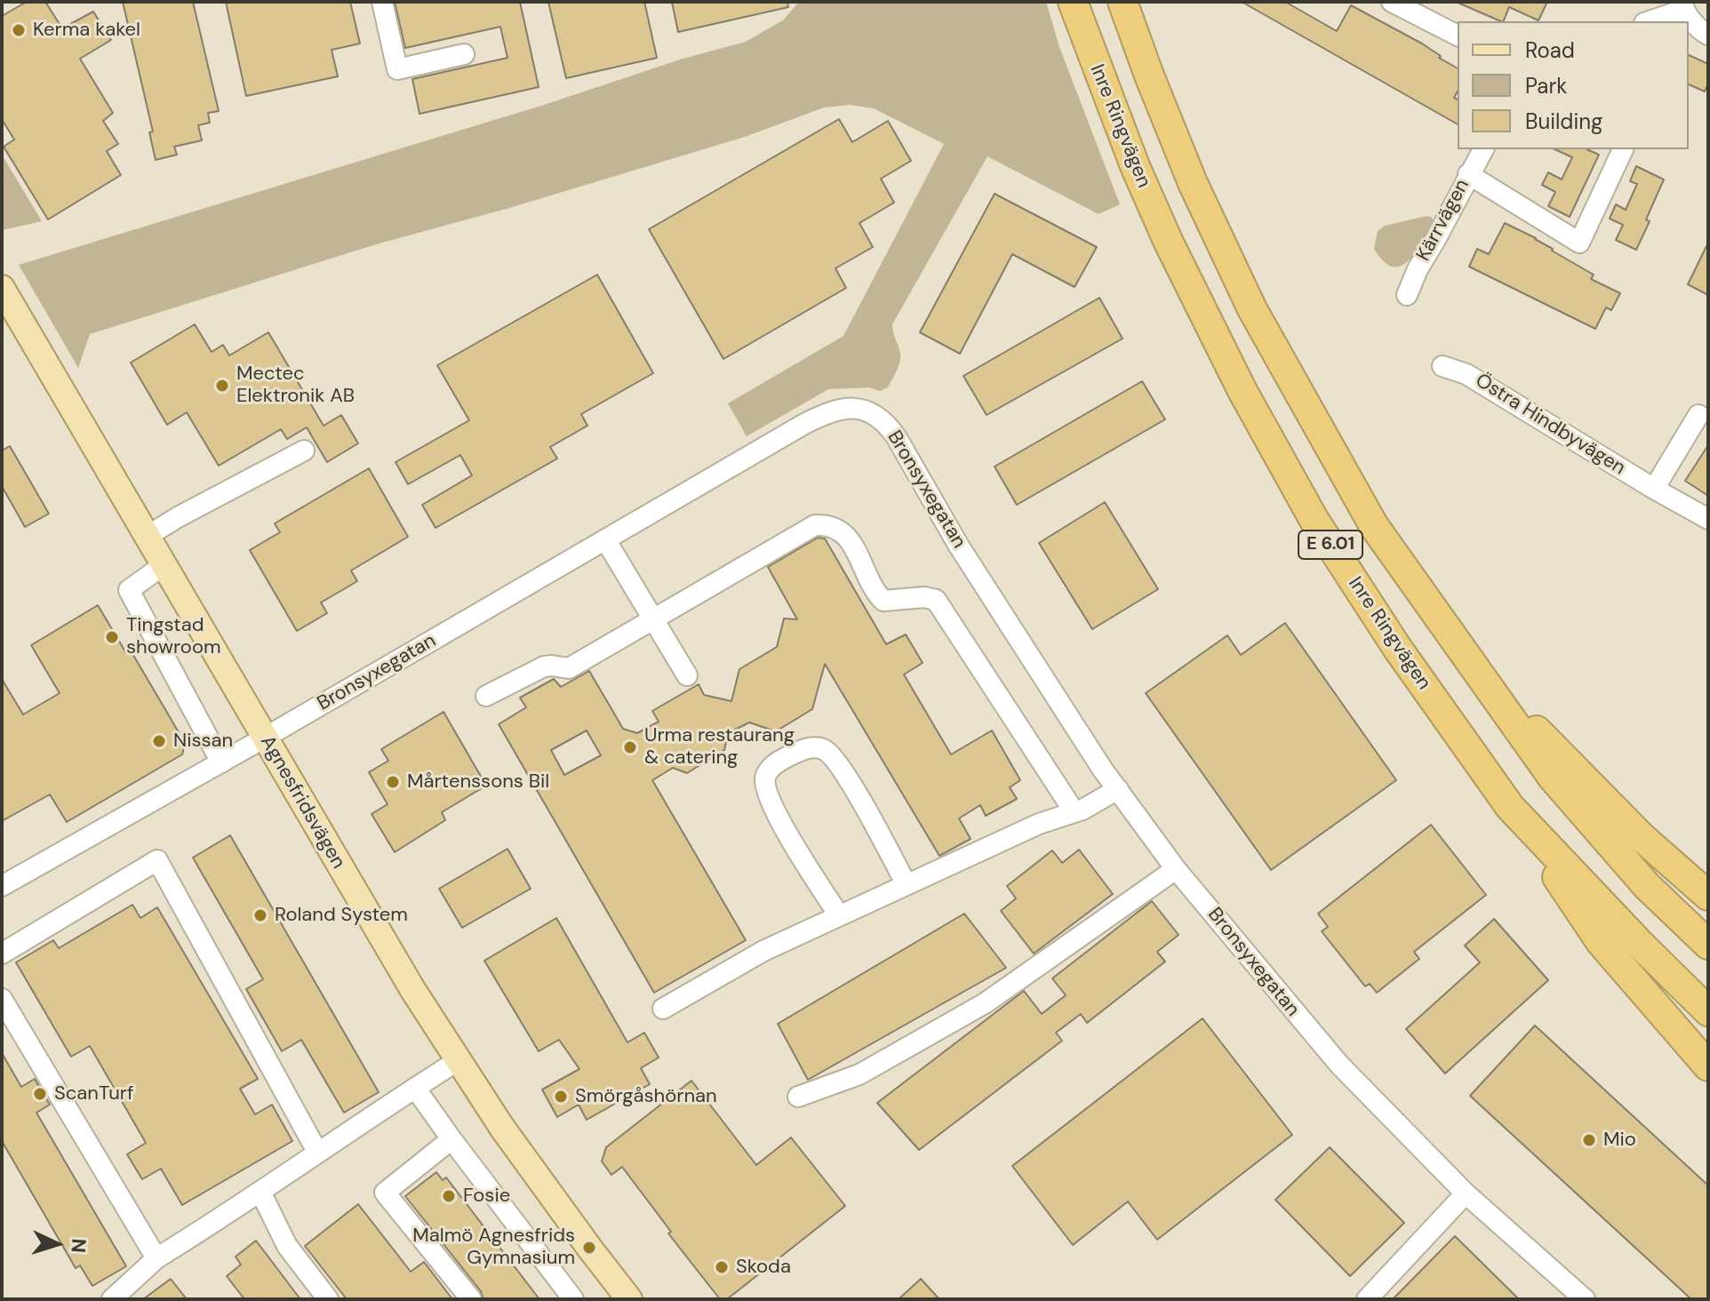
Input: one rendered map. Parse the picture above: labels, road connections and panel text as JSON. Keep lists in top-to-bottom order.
{
  "streets": {
    "highway": ["Inre Ringvägen", "E 6.01"],
    "main road": ["Agnesfridsvägen"],
    "street": ["Kärrvägen", "Östra Hindbyvägen", "Bronsyxegatan"]
  },
  "crossings": [
    ["Bronsyxegatan", "Agnesfridsvägen"]
  ],
  "places": [
    "Kerma kakel",
    "Mectec Elektronik AB",
    "Tingstad showroom",
    "Nissan",
    "Urma restaurang & catering",
    "Mårtenssons Bil",
    "Roland System",
    "ScanTurf",
    "Smörgåshörnan",
    "Mio",
    "Fosie",
    "Malmö Agnesfrids Gymnasium",
    "Skoda"
  ],
  "legend": ["Road", "Park", "Building"],
  "north": "right"
}
